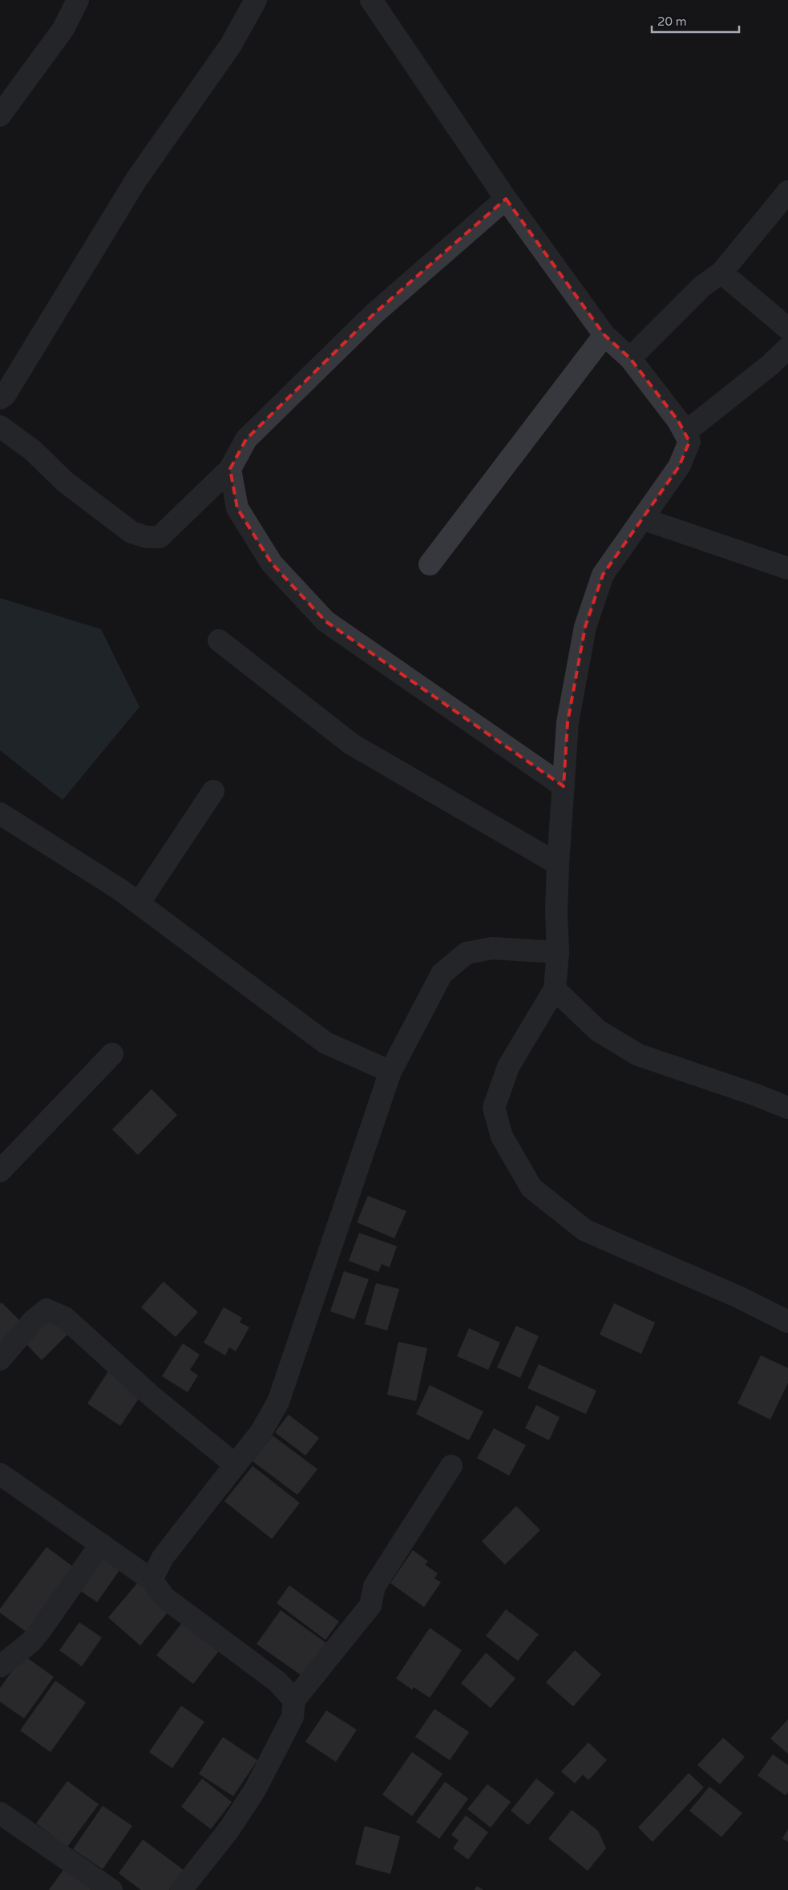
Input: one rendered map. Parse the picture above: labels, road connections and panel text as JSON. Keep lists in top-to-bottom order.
{
  "scale_bar": "20 m"
}
